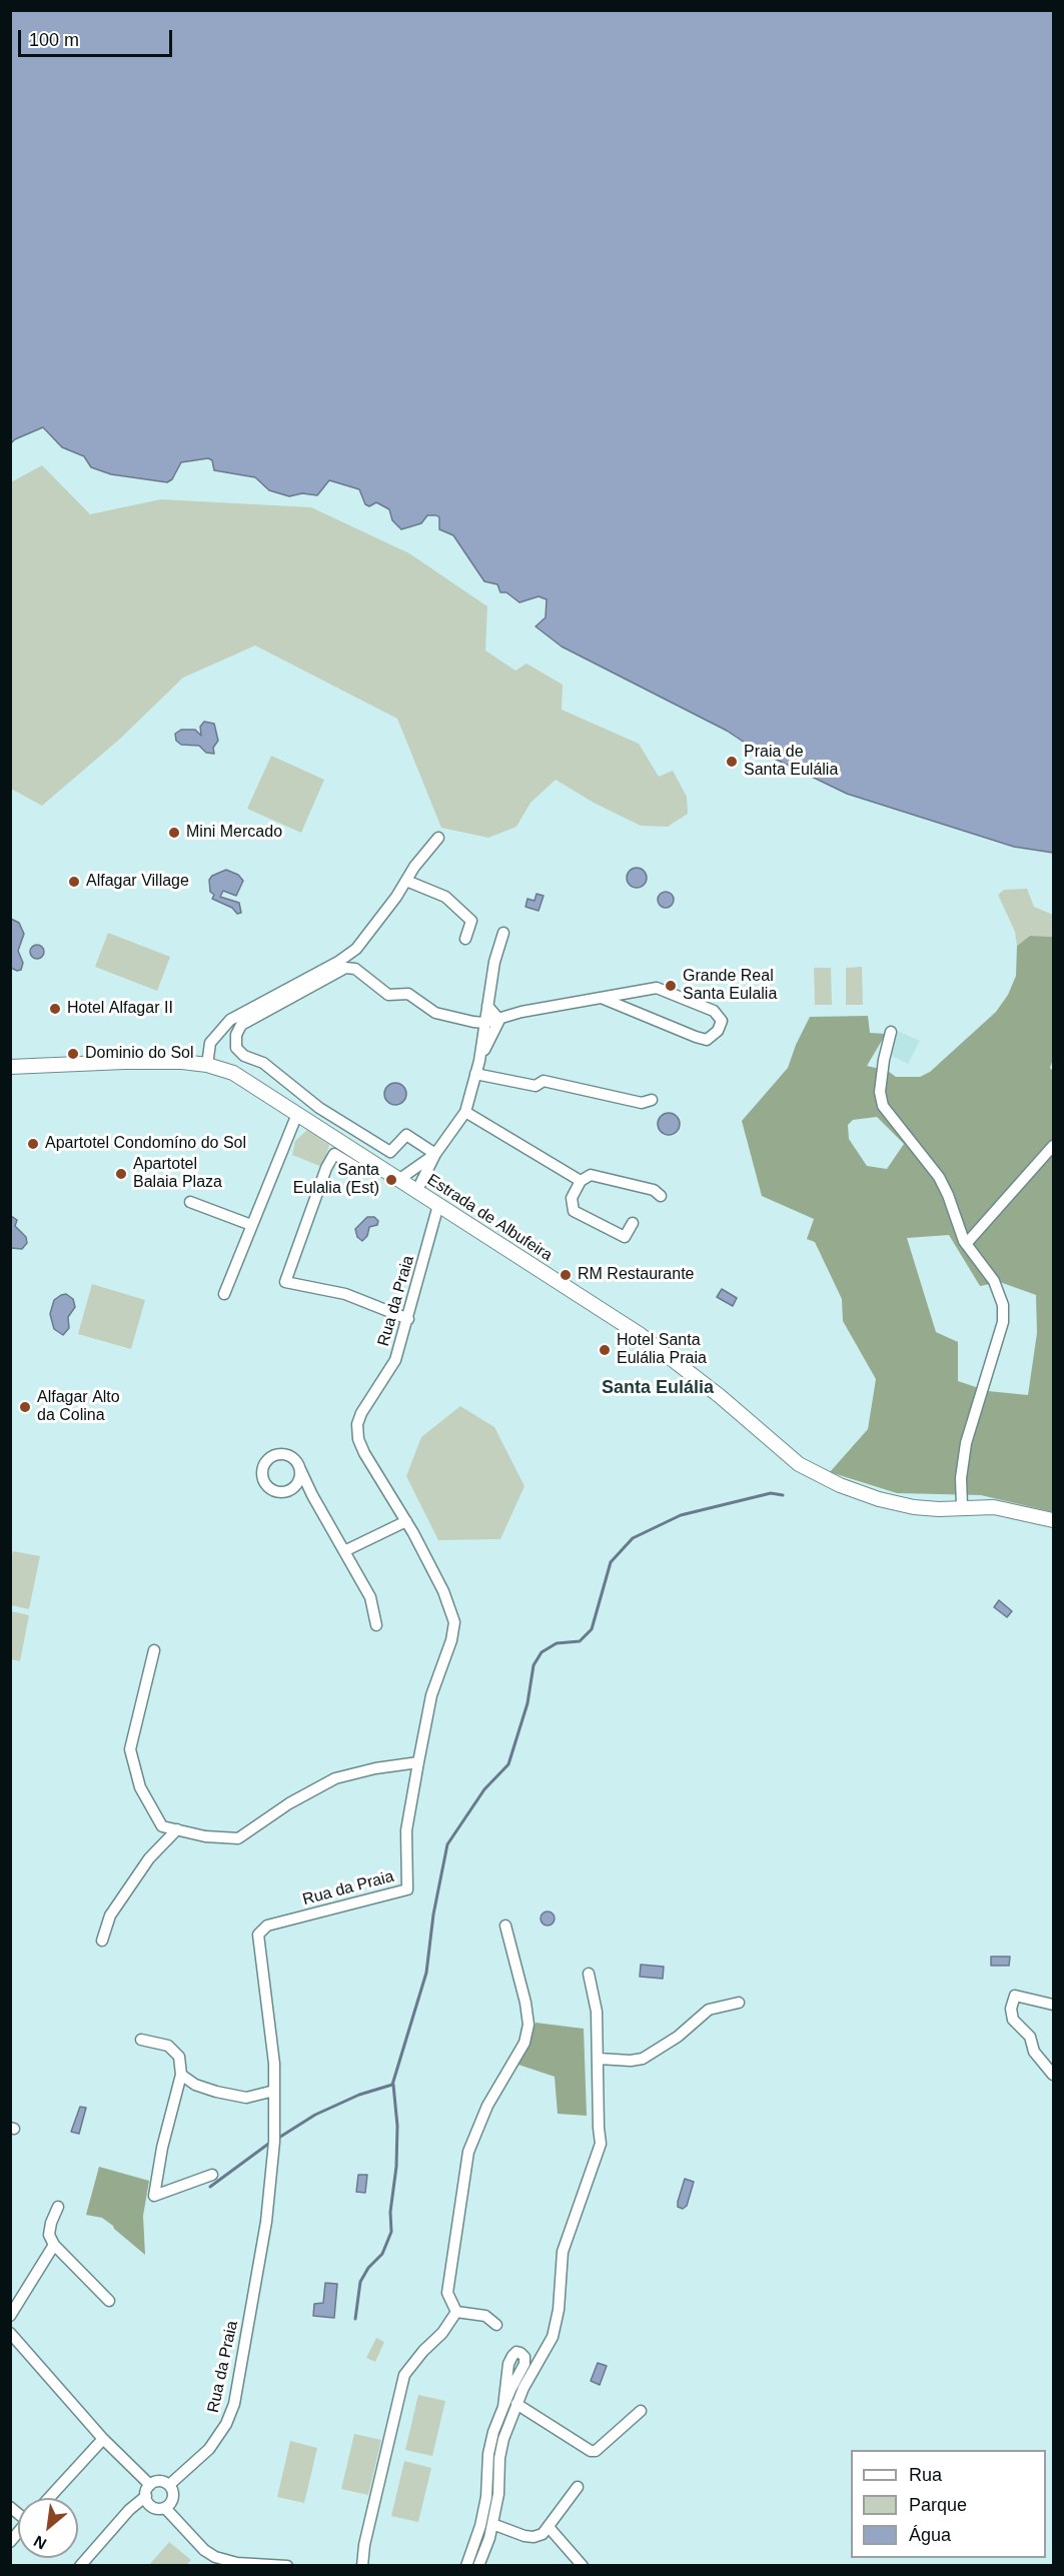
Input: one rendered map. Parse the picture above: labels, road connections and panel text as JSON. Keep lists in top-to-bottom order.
{
  "streets": {
    "street": ["Estrada de Albufeira", "Rua da Praia"]
  },
  "crossings": [
    ["Estrada de Albufeira", "Rua da Praia"]
  ],
  "districts": ["Santa Eulália"],
  "places": [
    "Praia de Santa Eulália",
    "Mini Mercado",
    "Alfagar Village",
    "Grande Real Santa Eulalia",
    "Hotel Alfagar II",
    "Dominio do Sol",
    "Apartotel Condomíno do Sol",
    "Apartotel Balaia Plaza",
    "Santa Eulalia (Est)",
    "RM Restaurante",
    "Hotel Santa Eulália Praia",
    "Alfagar Alto da Colina"
  ],
  "legend": ["Rua", "Parque", "Água"],
  "scale_bar": "100 m",
  "north": "bottom left"
}
